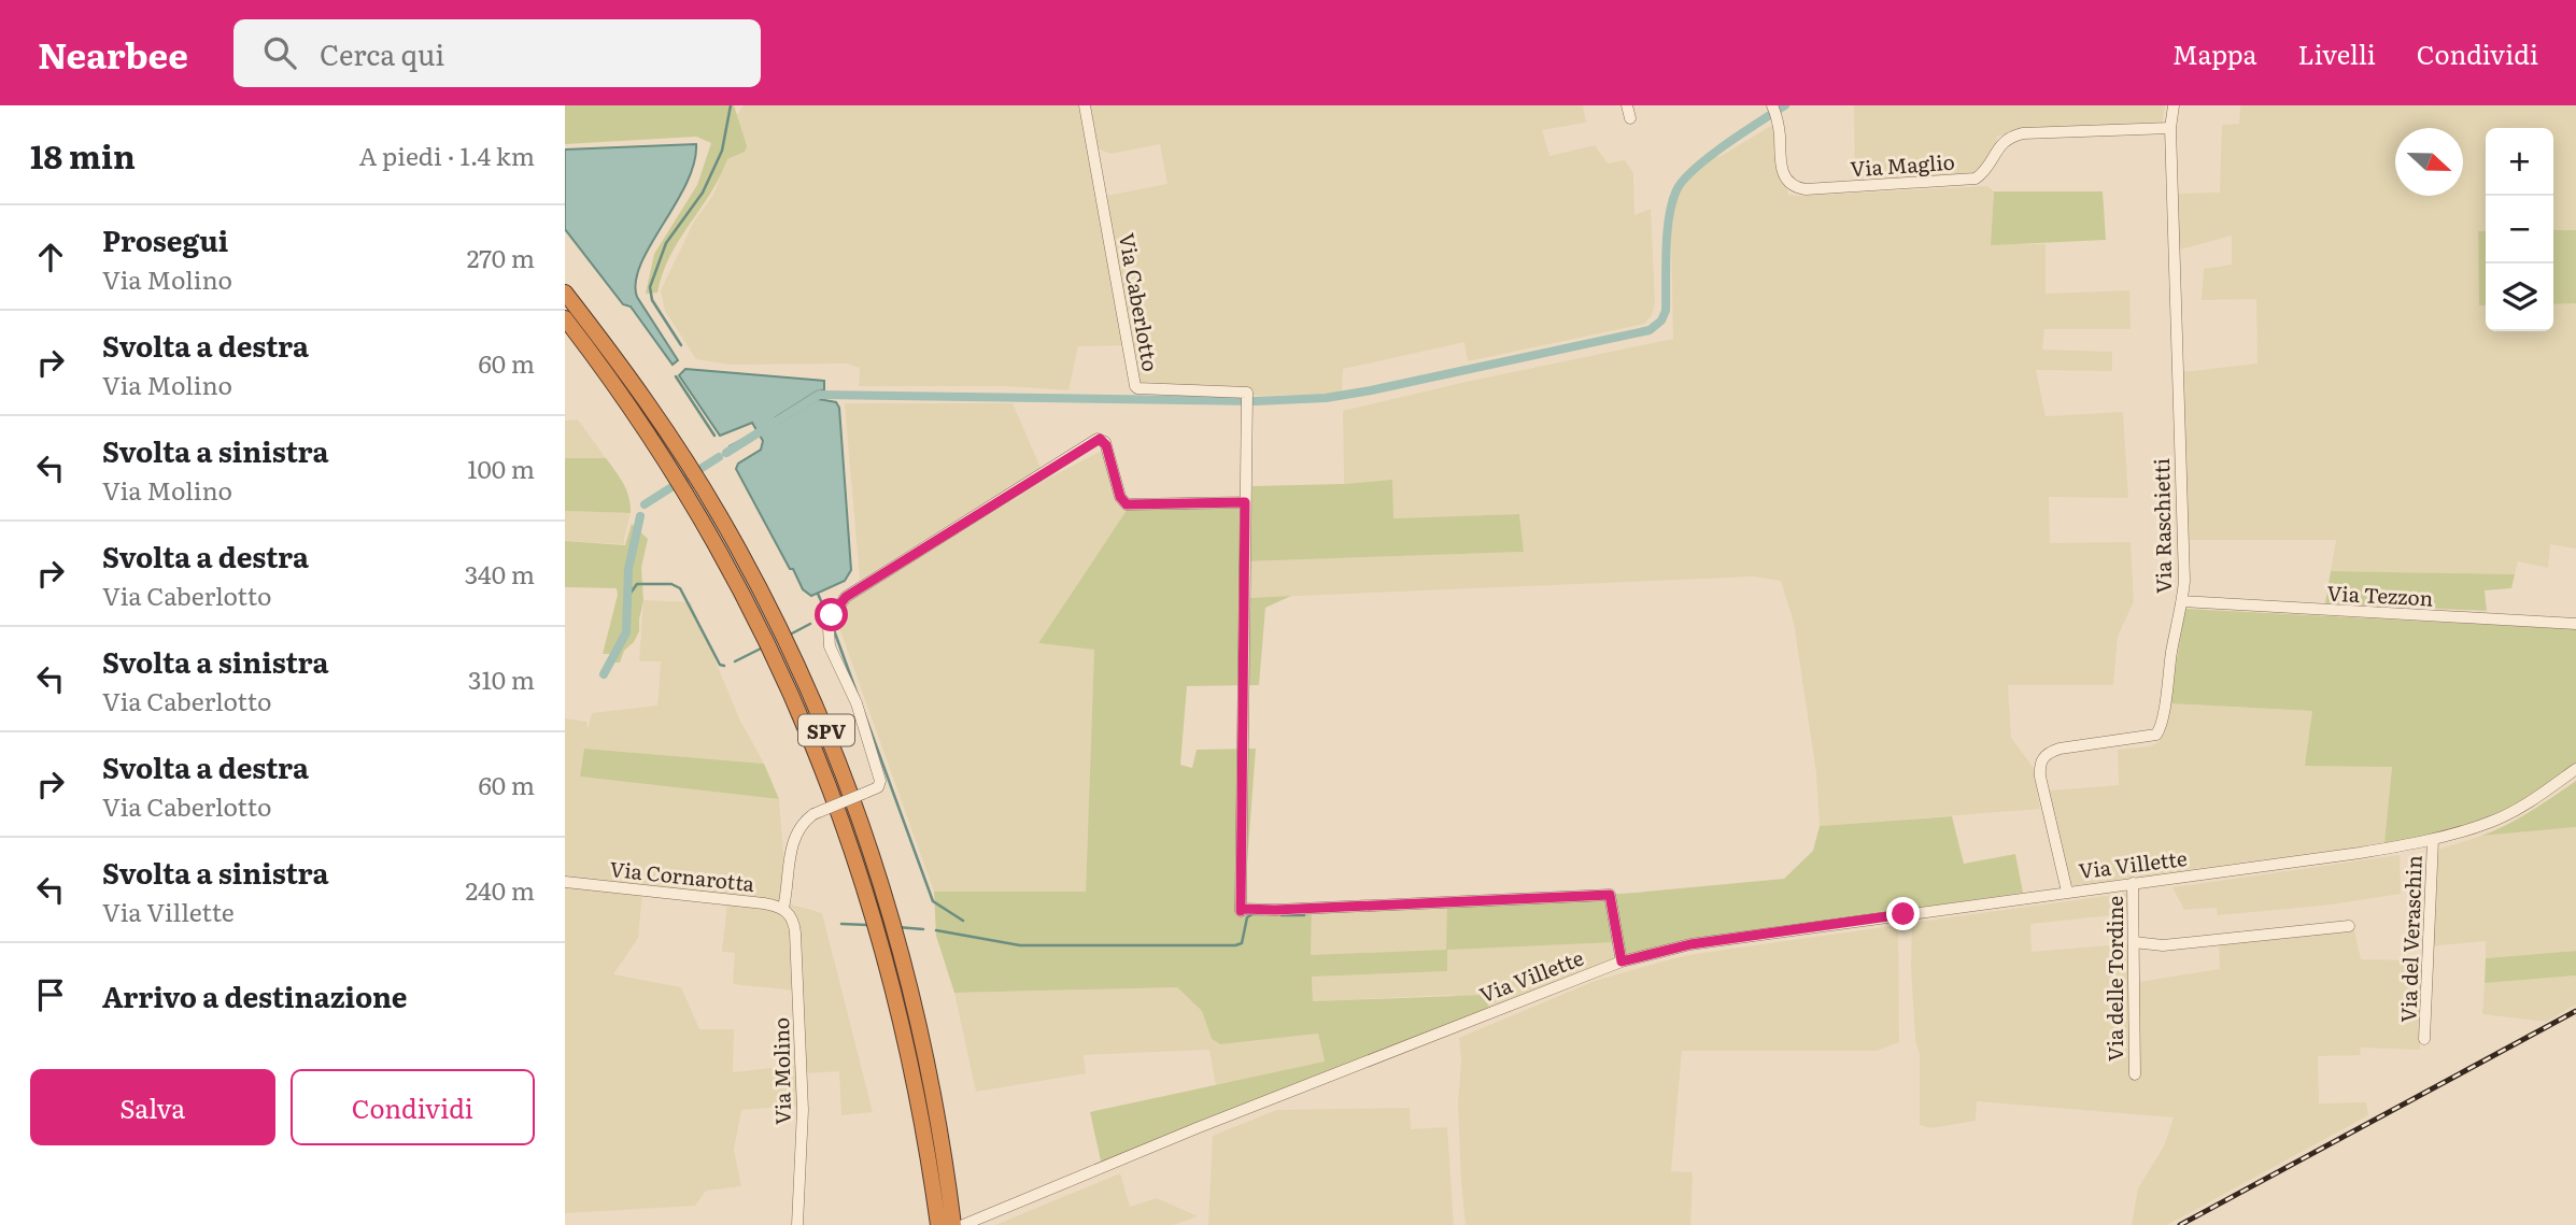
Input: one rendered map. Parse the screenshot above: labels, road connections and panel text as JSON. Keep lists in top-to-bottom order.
{
  "streets": {
    "highway": ["SPV"],
    "street": [
      "Via Maglio",
      "Via Caberlotto",
      "Via Raschietti",
      "Via Tezzon",
      "Via Villette",
      "Via Cornarotta",
      "Via del Veraschin",
      "Via delle Tordine",
      "Via Molino"
    ]
  },
  "crossings": [
    ["Via Maglio", "Via Raschietti"],
    ["Via Caberlotto", "Via Villette"],
    ["Via Raschietti", "Via Tezzon"],
    ["Via Raschietti", "Via Villette"],
    ["Via Villette", "Via del Veraschin"],
    ["Via Villette", "Via delle Tordine"],
    ["Via Cornarotta", "Via Molino"]
  ],
  "north": "right",
  "page": {
    "header": "Nearbee",
    "search": "Cerca qui",
    "nav": ["Mappa", "Livelli", "Condividi"],
    "heading": ["18 min", "A piedi · 1.4 km"],
    "map_buttons": ["+", "−"],
    "list": [
      ["Prosegui", "Via Molino", "270 m"],
      ["Svolta a destra", "Via Molino", "60 m"],
      ["Svolta a sinistra", "Via Molino", "100 m"],
      ["Svolta a destra", "Via Caberlotto", "340 m"],
      ["Svolta a sinistra", "Via Caberlotto", "310 m"],
      ["Svolta a destra", "Via Caberlotto", "60 m"],
      ["Svolta a sinistra", "Via Villette", "240 m"],
      "Arrivo a destinazione"
    ],
    "buttons": ["Salva", "Condividi"]
  }
}
